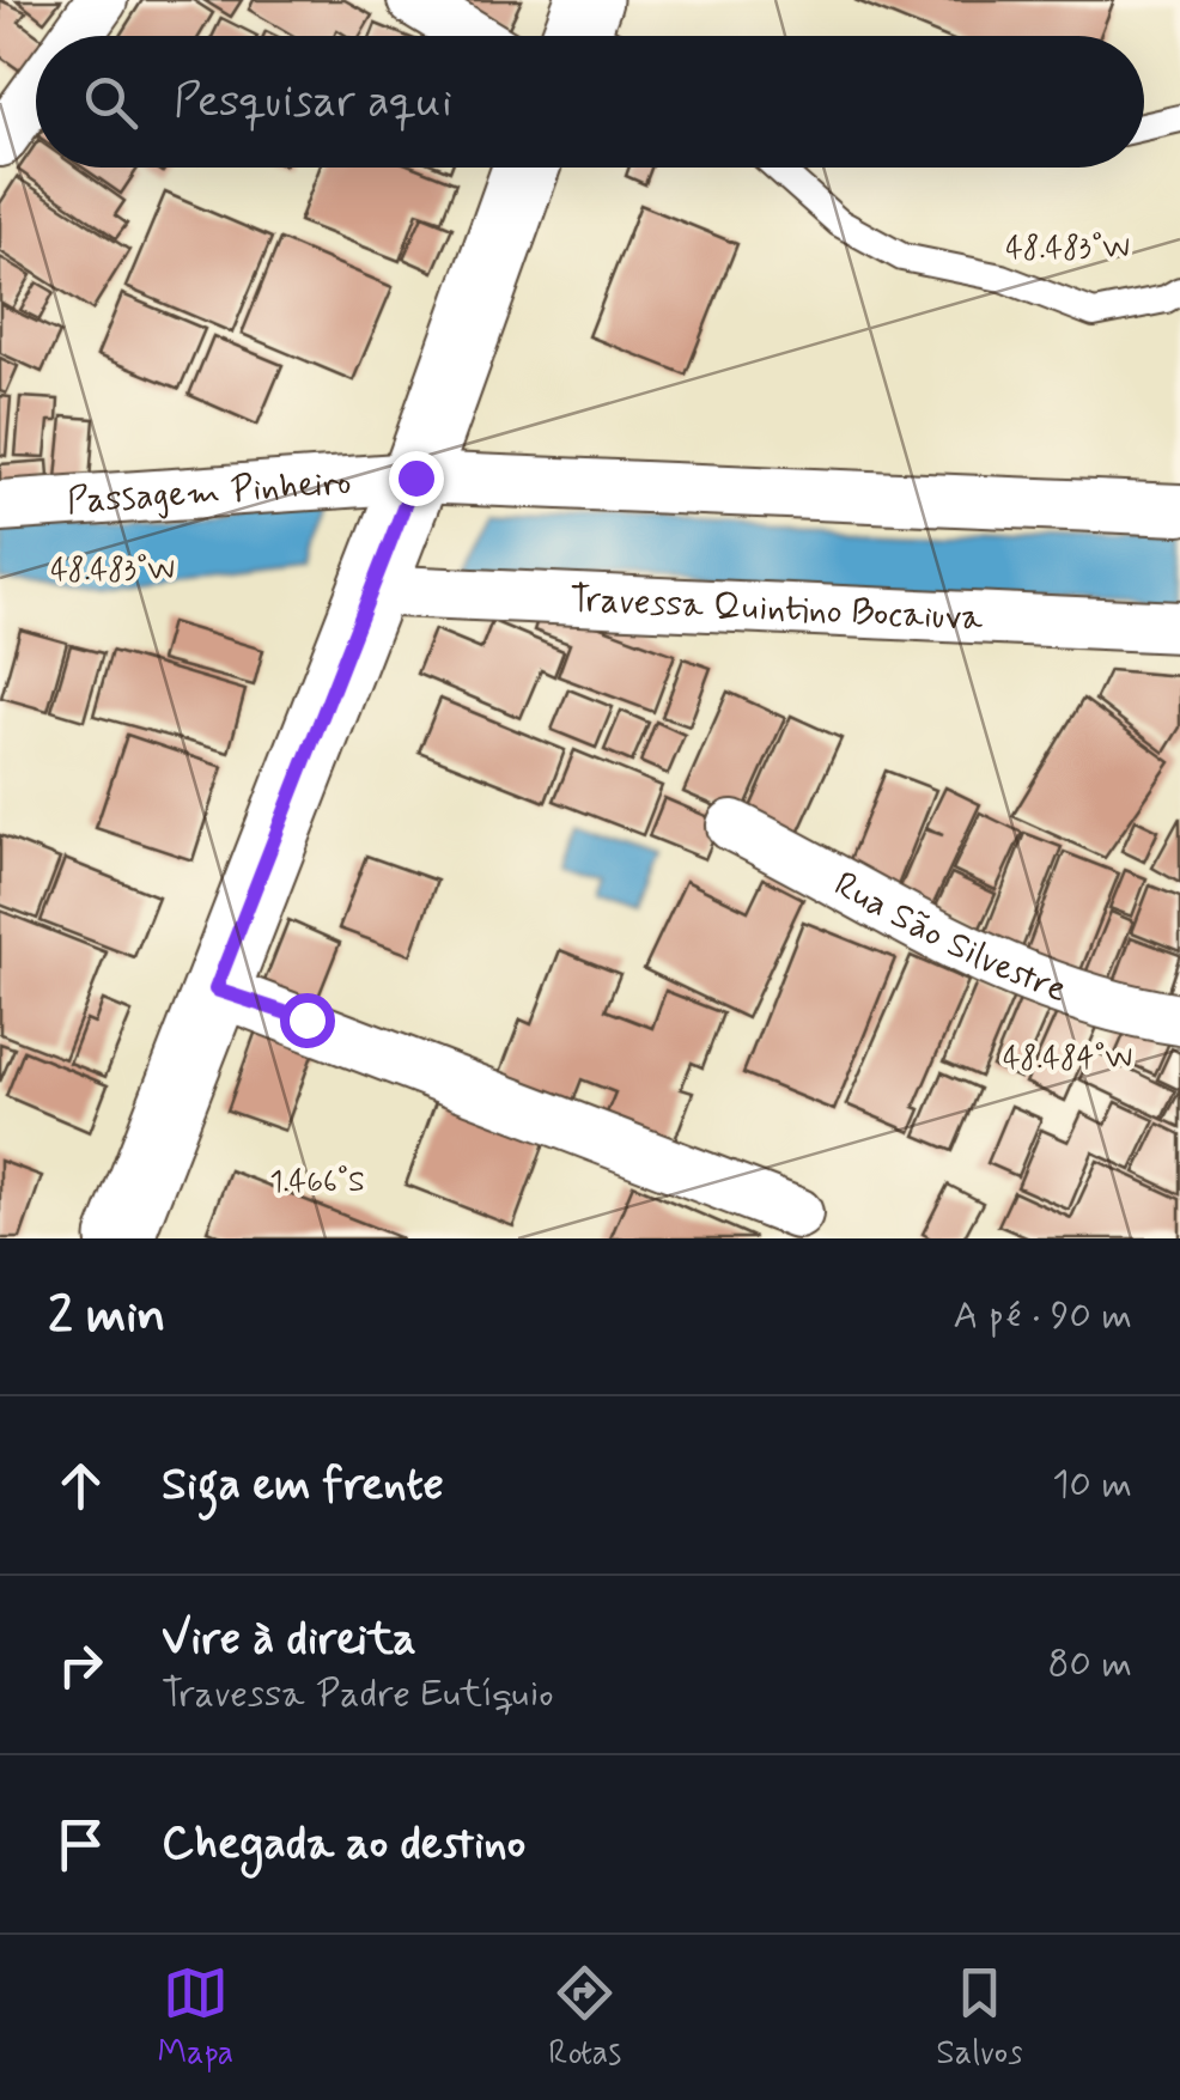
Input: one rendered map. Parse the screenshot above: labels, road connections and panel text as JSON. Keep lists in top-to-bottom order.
{
  "streets": {
    "street": ["Passagem Pinheiro", "Travessa Quintino Bocaiuva", "Rua São Silvestre"]
  },
  "page": {
    "search": "Pesquisar aqui",
    "heading": ["2 min", "A pé · 90 m"],
    "list": [
      ["Siga em frente", "10 m"],
      ["Vire à direita", "Travessa Padre Eutíquio", "80 m"],
      "Chegada ao destino"
    ],
    "nav": ["Mapa", "Rotas", "Salvos"]
  },
  "coordinates": ["48.483°W", "48.484°W", "1.466°S"]
}
